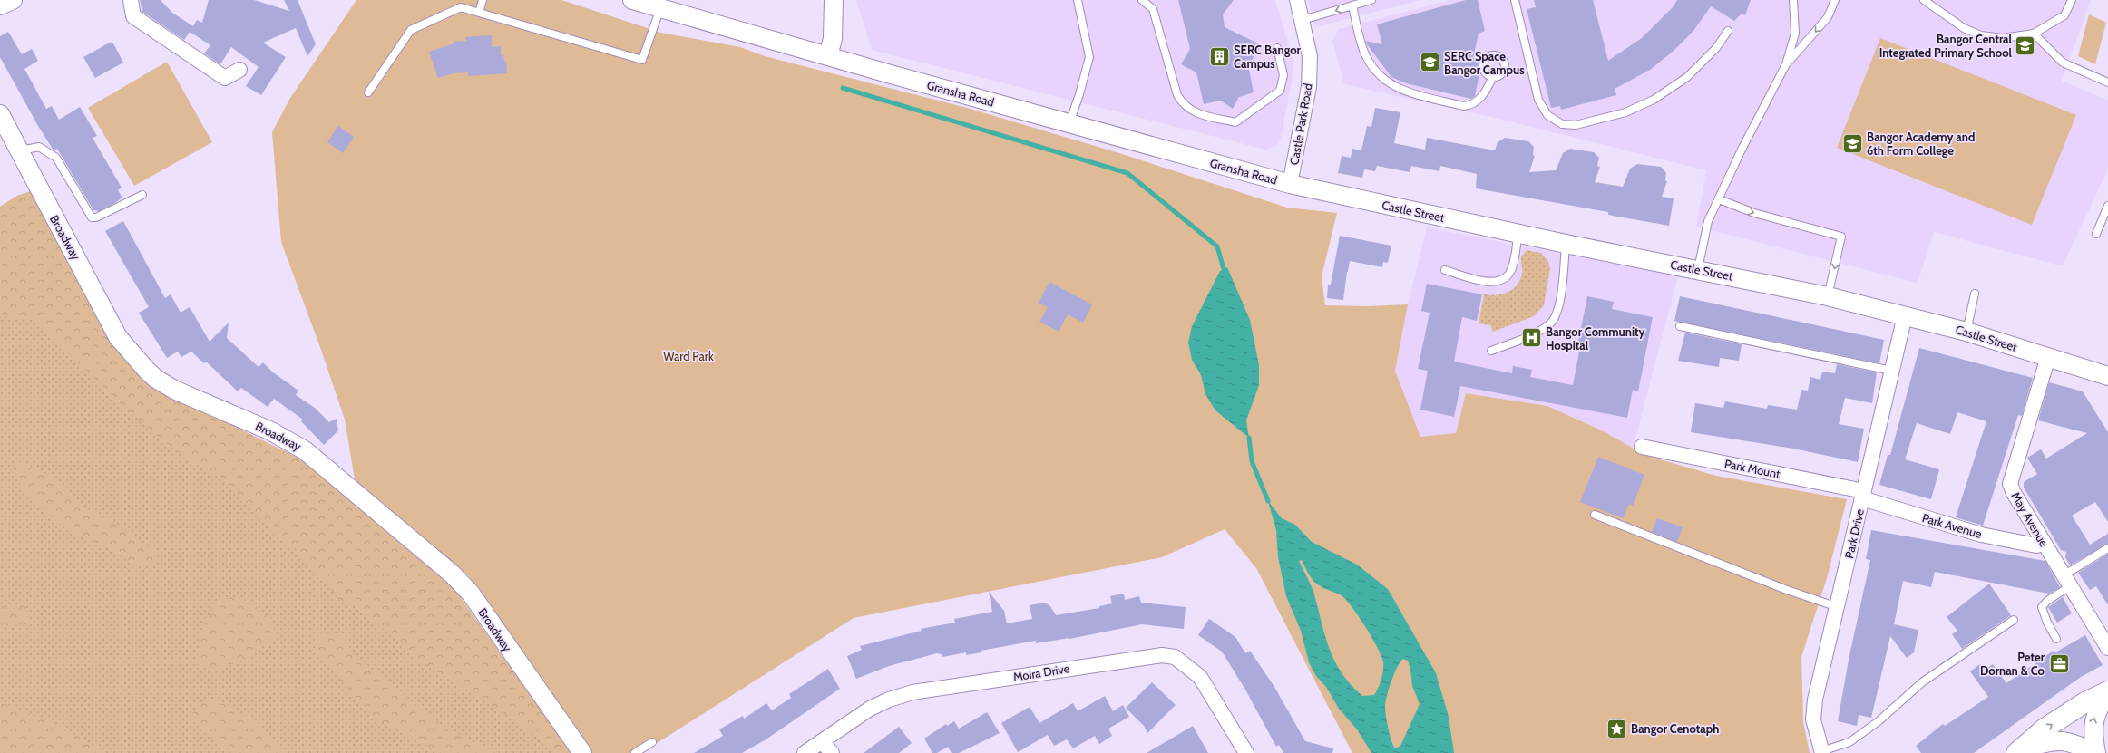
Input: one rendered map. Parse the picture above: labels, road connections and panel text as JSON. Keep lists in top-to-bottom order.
{
  "streets": {
    "street": [
      "Gransha Road",
      "Castle Park Road",
      "Castle Street",
      "Broadway",
      "Park Mount",
      "May Avenue",
      "Park Avenue",
      "Park Drive",
      "Moira Drive"
    ]
  },
  "crossings": [
    ["Gransha Road", "Castle Park Road"],
    ["Gransha Road", "Castle Street"],
    ["Castle Park Road", "Castle Street"],
    ["Castle Street", "May Avenue"],
    ["Castle Street", "Park Drive"],
    ["Park Mount", "Park Avenue"],
    ["Park Mount", "Park Drive"],
    ["May Avenue", "Park Avenue"],
    ["Park Avenue", "Park Drive"]
  ],
  "parks": ["Ward Park"],
  "places": {
    "school or university": ["Bangor Central Integrated Primary School", "SERC Space Bangor Campus", "Bangor Academy and 6th Form College"],
    "building": ["SERC Bangor Campus"],
    "hospital": ["Bangor Community Hospital"],
    "office": ["Peter Dornan & Co"],
    "place": ["Bangor Cenotaph"]
  }
}
